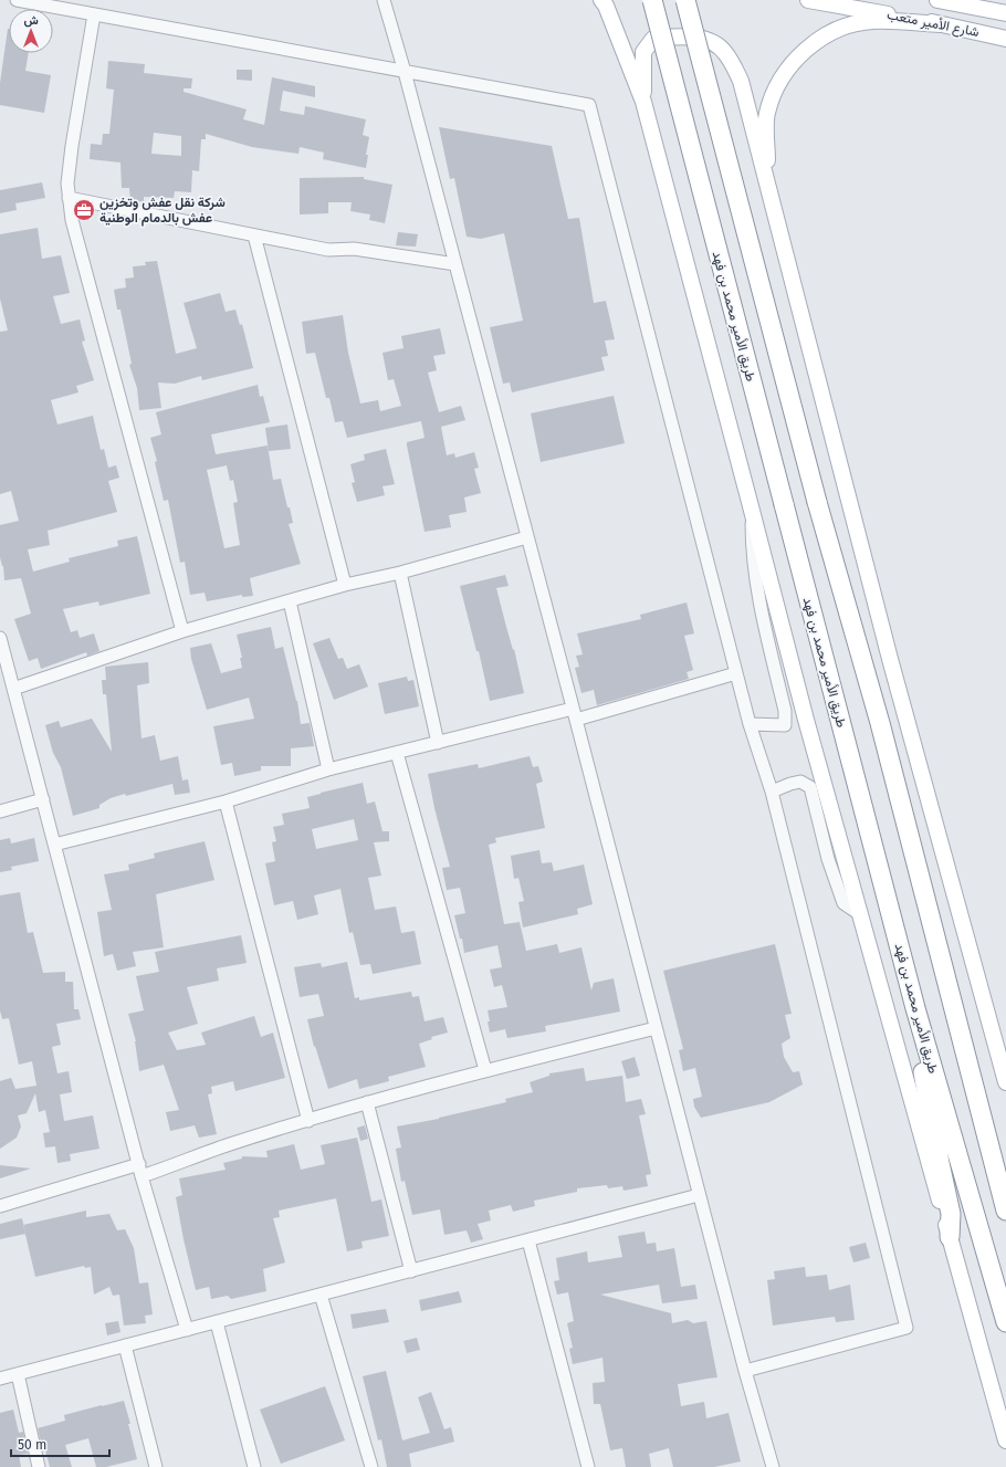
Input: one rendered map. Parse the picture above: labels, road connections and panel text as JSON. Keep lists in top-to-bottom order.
{
  "streets": {
    "highway": ["طريق الأمير محمد بن فهد"],
    "main road": ["شارع الأمير متعب"]
  },
  "places": {
    "office": ["شركة نقل عفش وتخزين عفش بالدمام الوطنية"]
  },
  "scale_bar": "50 m",
  "north": "top"
}
